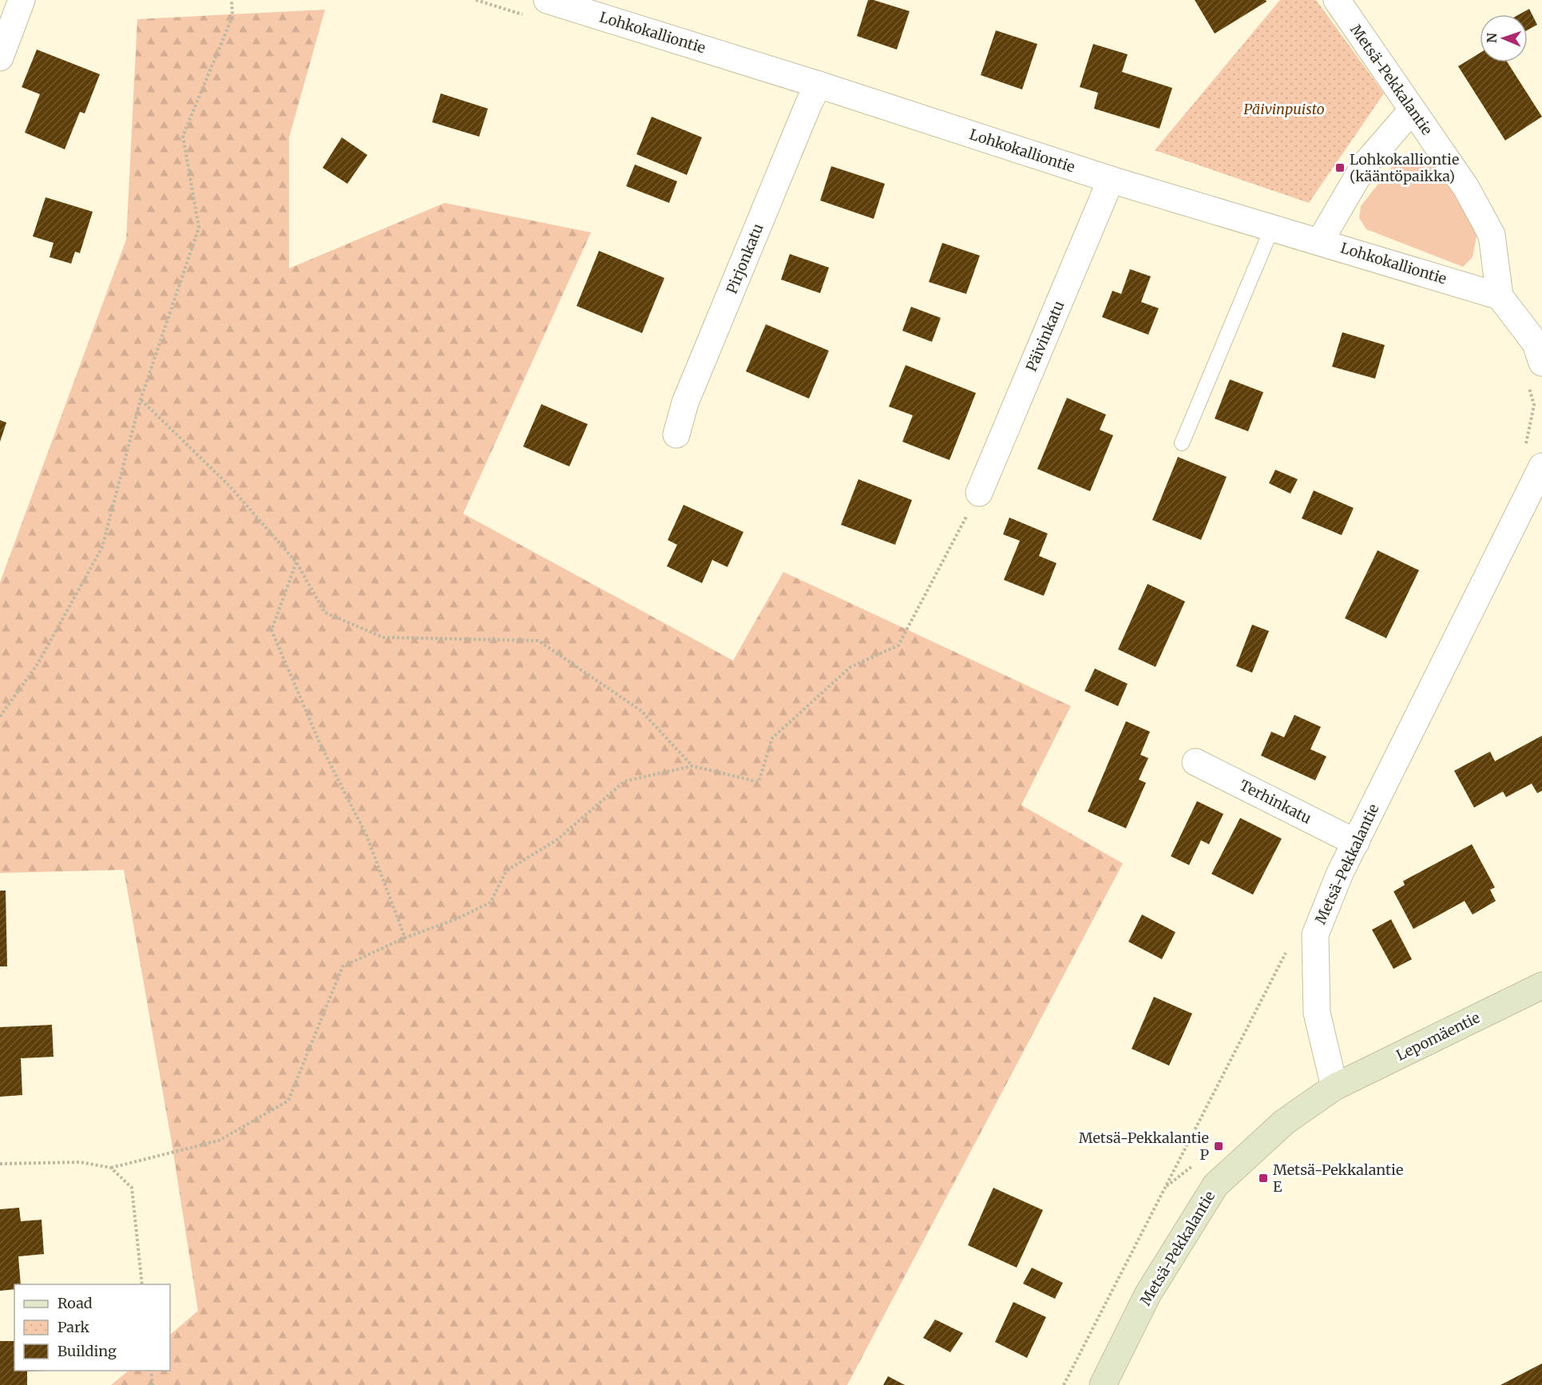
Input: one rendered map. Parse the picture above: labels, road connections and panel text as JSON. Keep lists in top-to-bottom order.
{
  "streets": {
    "street": [
      "Lohkokalliontie",
      "Metsä-Pekkalantie",
      "Pirjonkatu",
      "Päivinkatu",
      "Terhinkatu",
      "Lepomäentie"
    ]
  },
  "crossings": [
    ["Lohkokalliontie", "Metsä-Pekkalantie"],
    ["Lohkokalliontie", "Pirjonkatu"],
    ["Lohkokalliontie", "Päivinkatu"],
    ["Metsä-Pekkalantie", "Terhinkatu"],
    ["Metsä-Pekkalantie", "Lepomäentie"]
  ],
  "parks": ["Päivinpuisto"],
  "places": {
    "transit": ["Lohkokalliontie (kääntöpaikka)", "Metsä-Pekkalantie P", "Metsä-Pekkalantie E"]
  },
  "legend": ["Road", "Park", "Building"],
  "north": "left"
}
